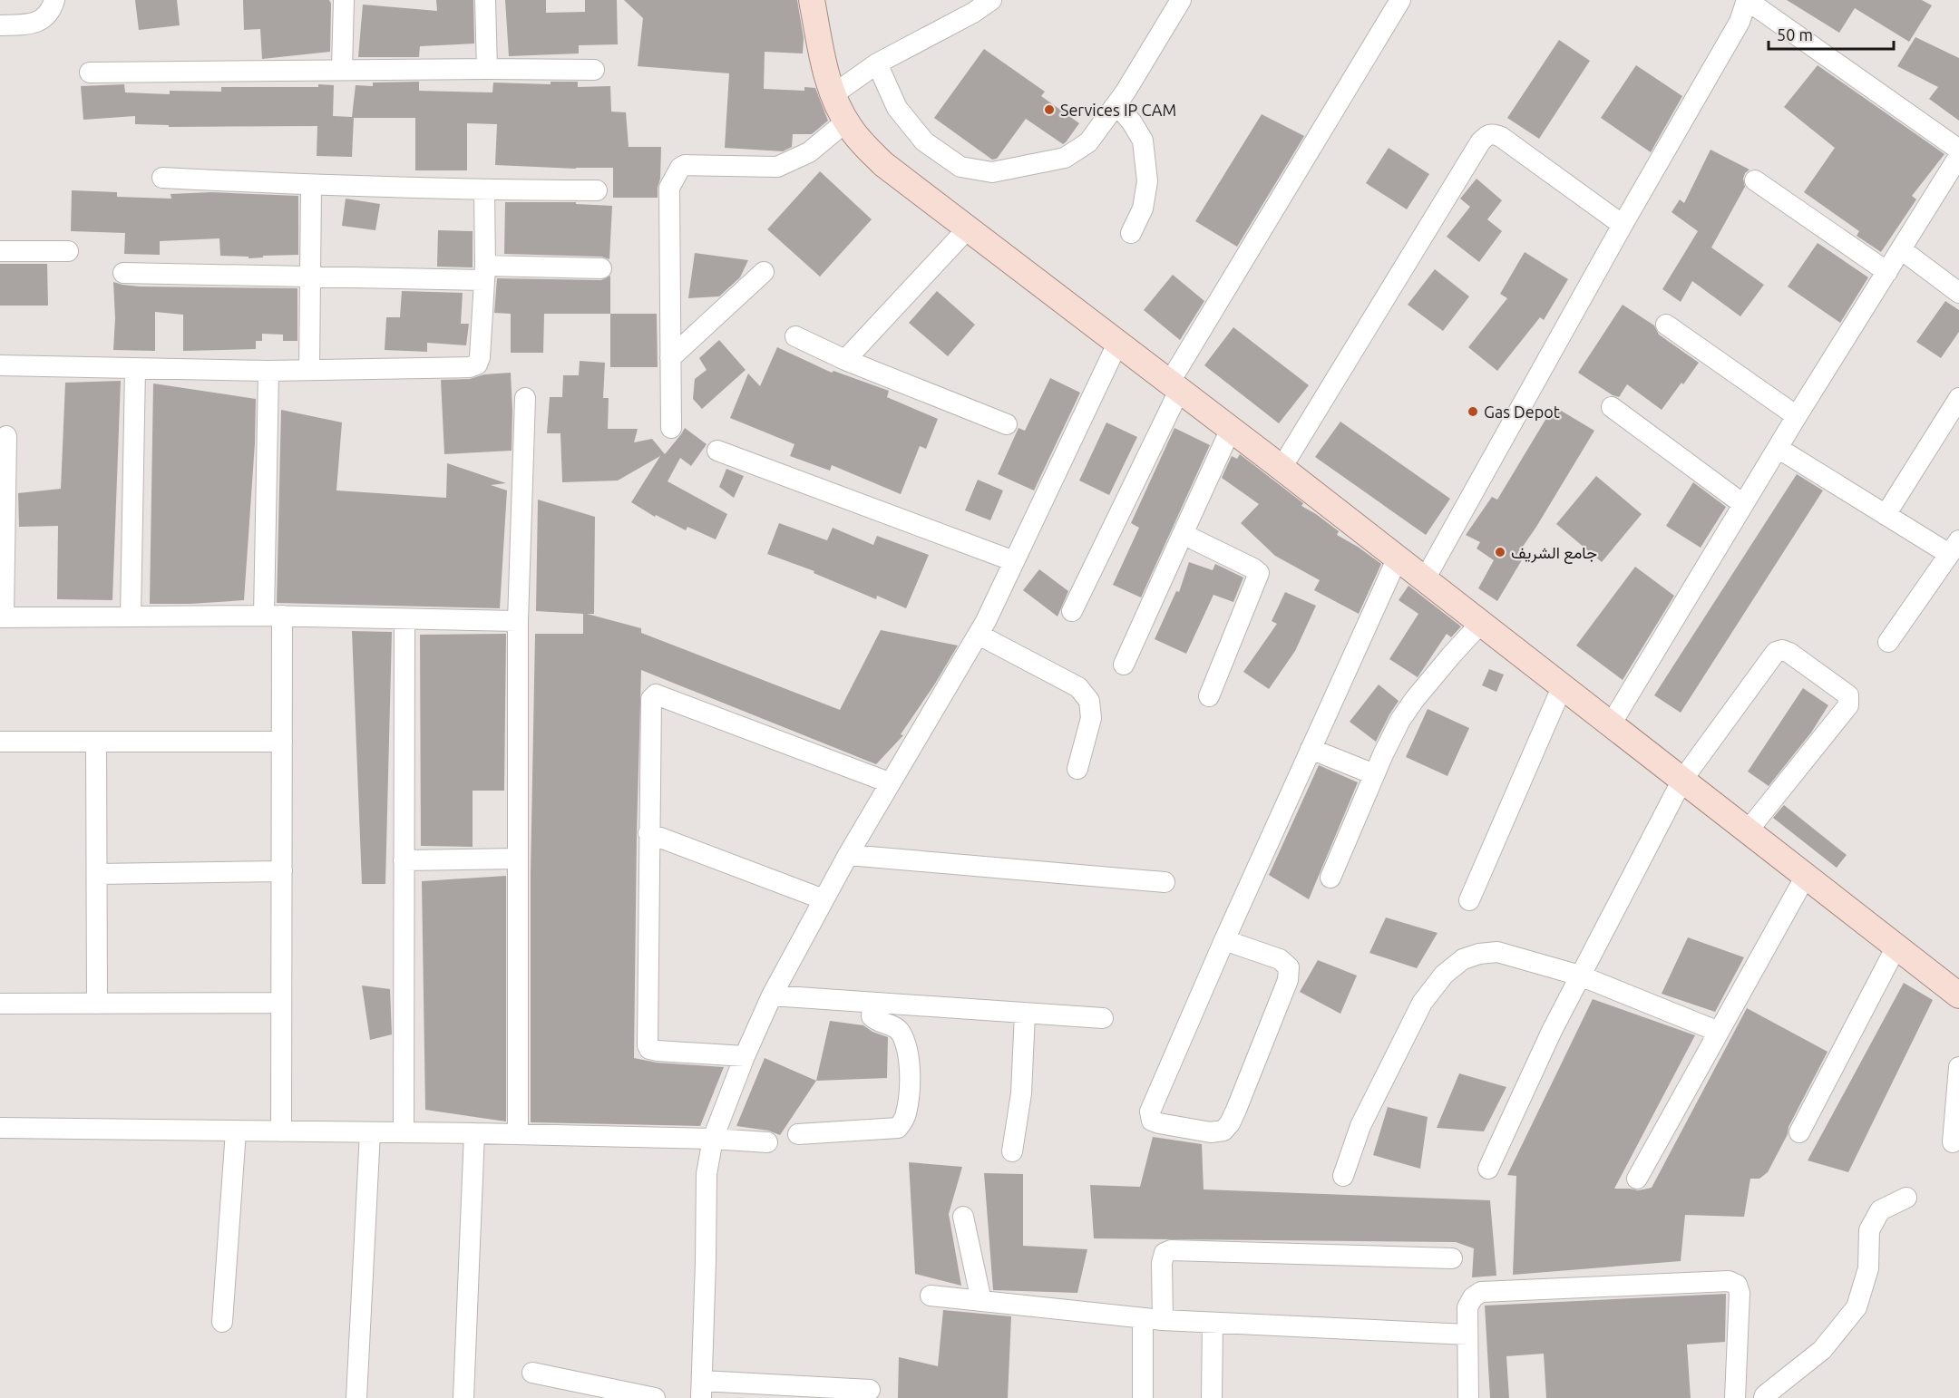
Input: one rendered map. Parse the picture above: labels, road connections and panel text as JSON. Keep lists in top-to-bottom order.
{
  "places": ["Services IP CAM", "Gas Depot", "جامع الشريف"],
  "scale_bar": "50 m"
}
